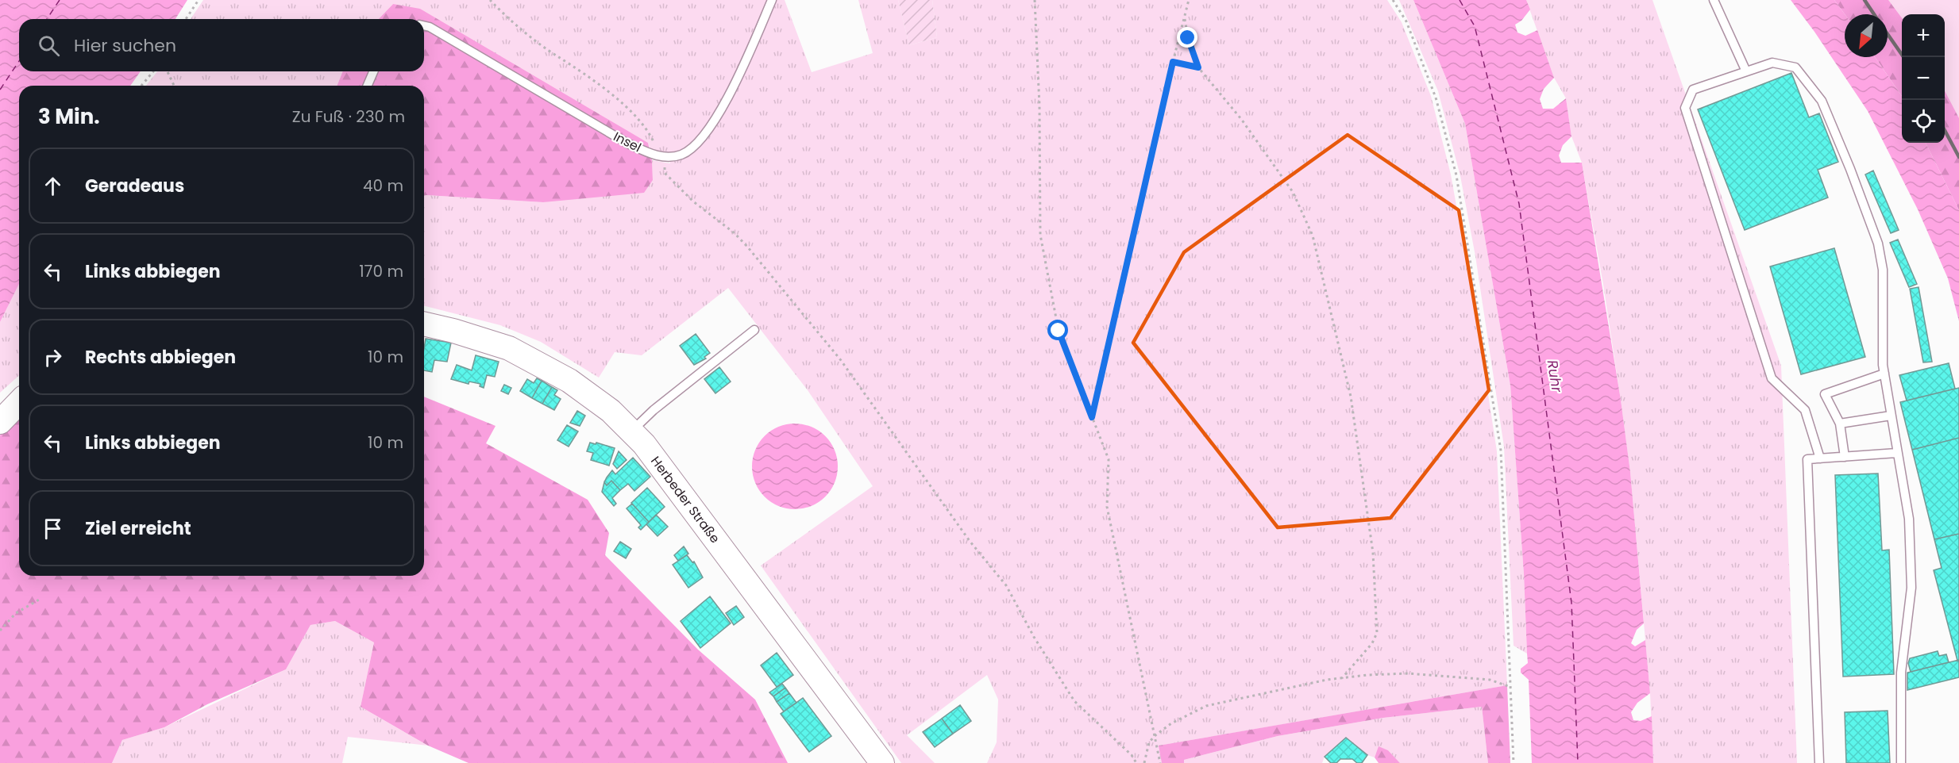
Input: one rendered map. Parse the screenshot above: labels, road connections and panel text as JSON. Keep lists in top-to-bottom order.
{
  "streets": {
    "main road": ["Herbeder Straße"],
    "lane": ["Insel"]
  },
  "water": ["Ruhr"],
  "north": "bottom left",
  "page": {
    "map_buttons": ["+", "−"],
    "search": "Hier suchen",
    "heading": ["3 Min.", "Zu Fuß · 230 m"],
    "list": [
      ["Geradeaus", "40 m"],
      ["Links abbiegen", "170 m"],
      ["Rechts abbiegen", "10 m"],
      ["Links abbiegen", "10 m"],
      "Ziel erreicht"
    ]
  }
}
